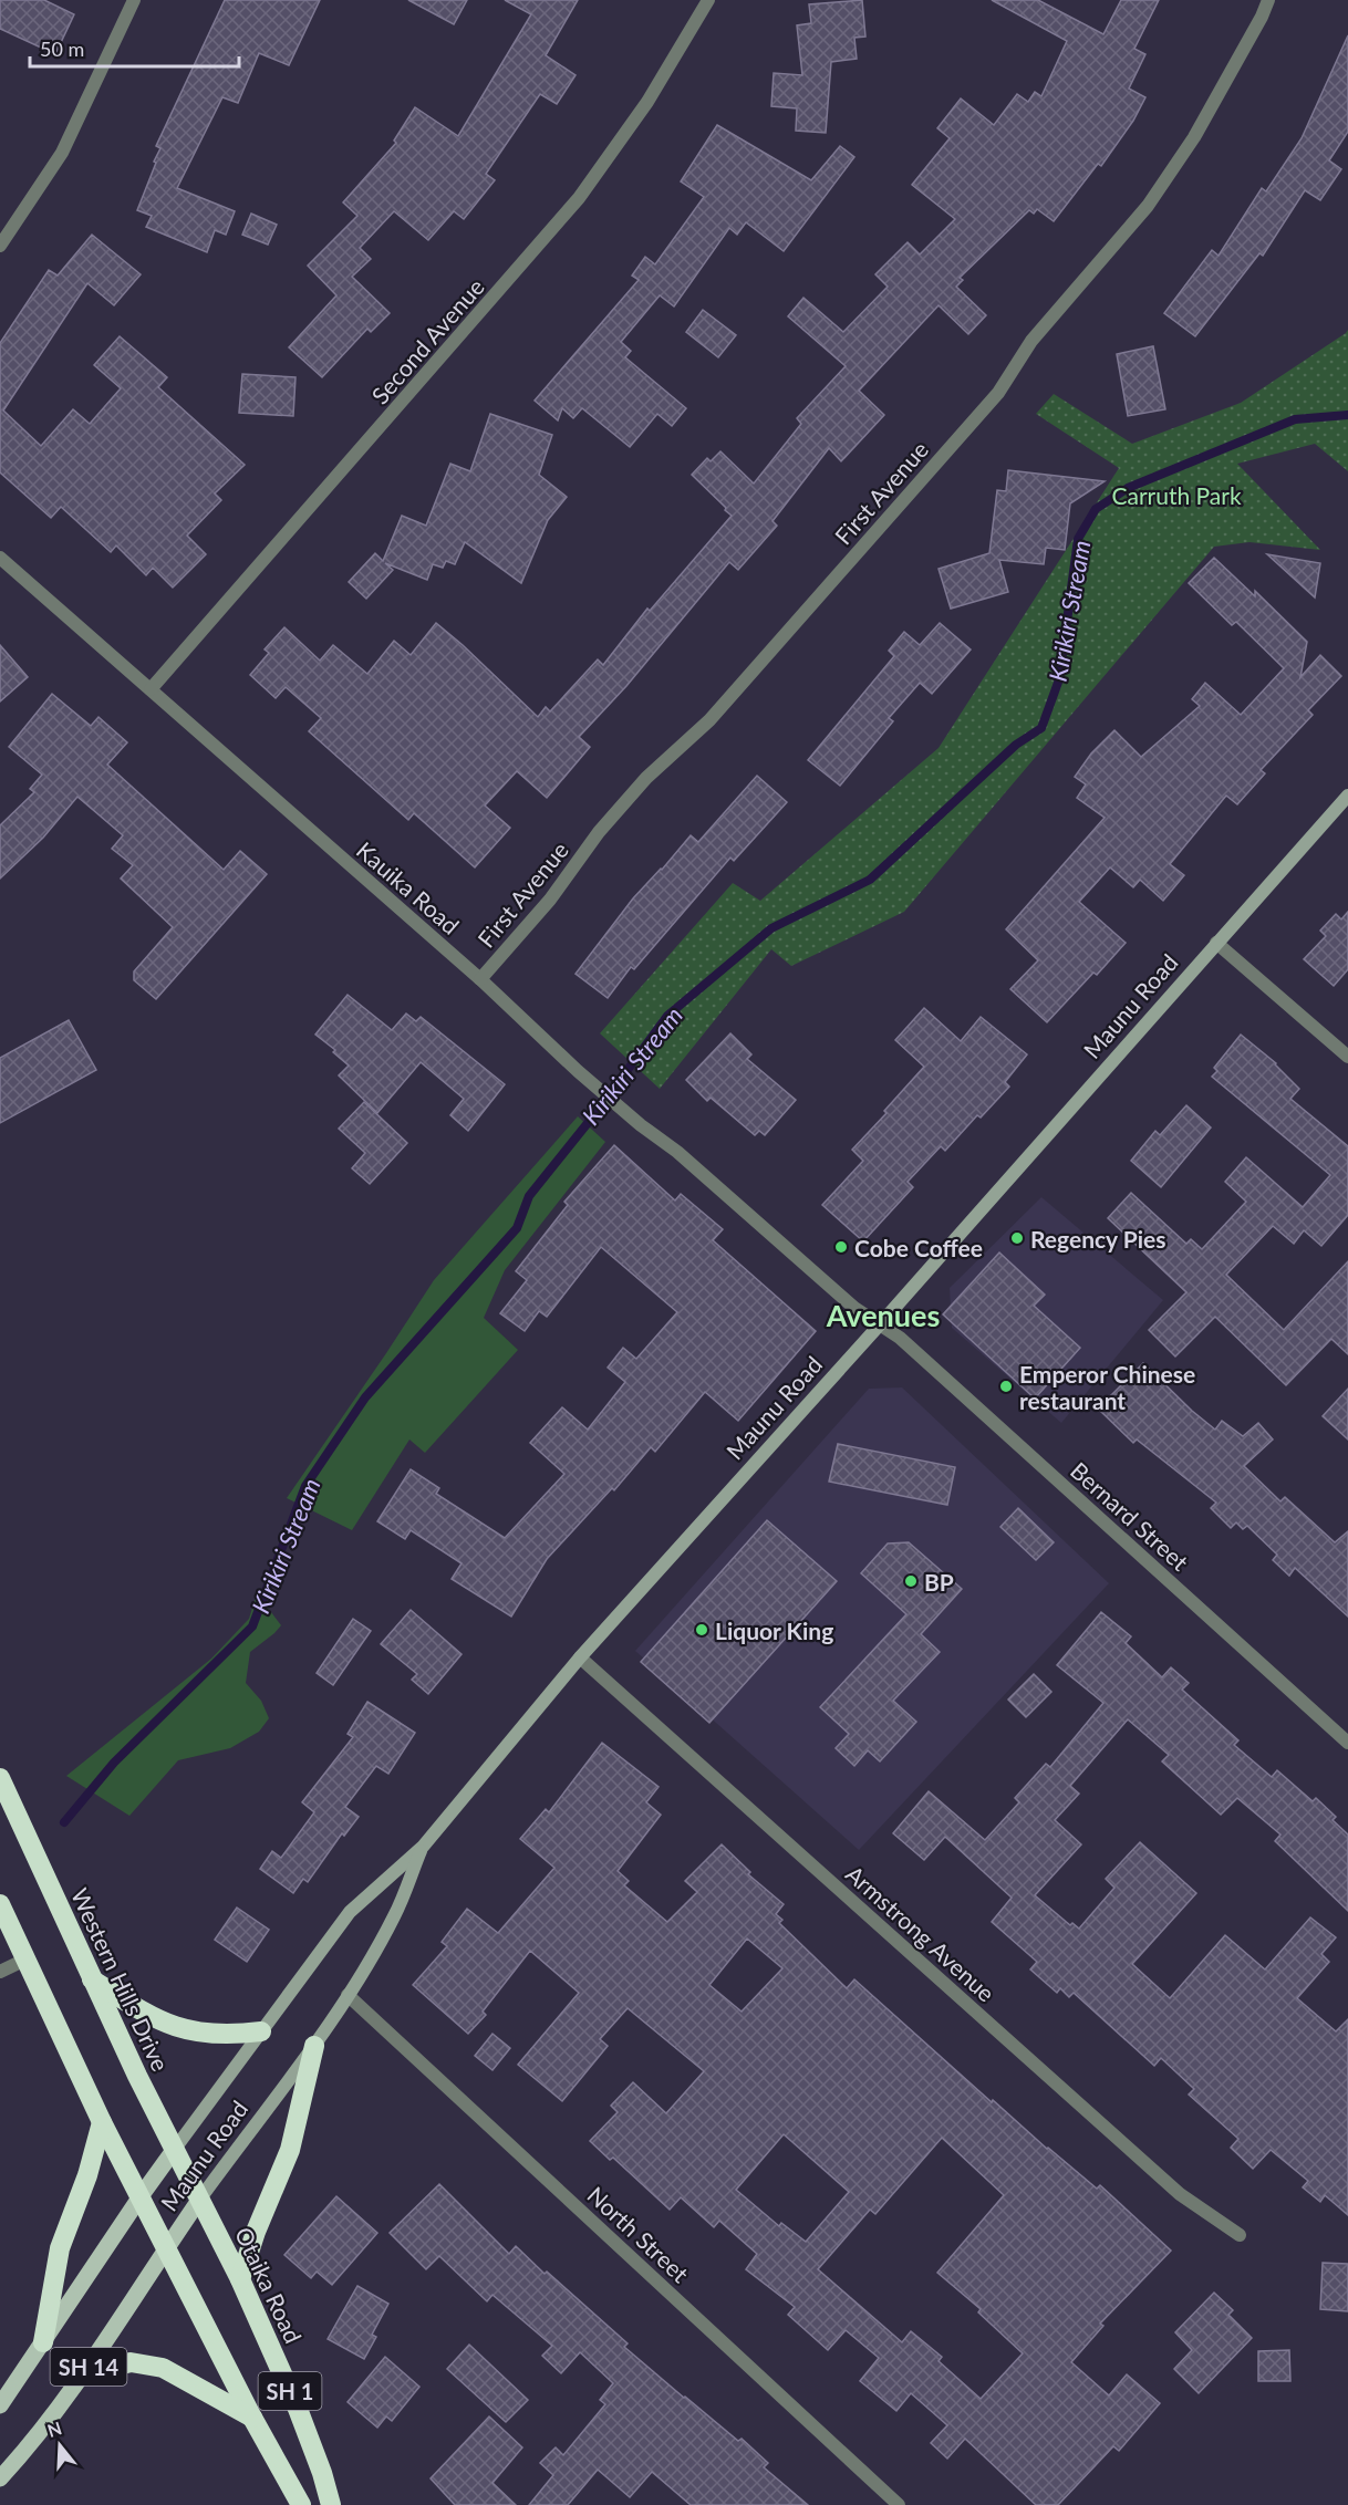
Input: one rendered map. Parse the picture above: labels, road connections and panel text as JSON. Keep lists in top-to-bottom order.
{
  "streets": {
    "highway": ["Western Hills Drive", "Otaika Road", "SH 1"],
    "main road": ["Maunu Road", "SH 14"],
    "street": [
      "Second Avenue",
      "First Avenue",
      "Kauika Road",
      "Bernard Street",
      "Armstrong Avenue",
      "North Street"
    ]
  },
  "crossings": [
    ["Second Avenue", "Kauika Road"],
    ["First Avenue", "Kauika Road"],
    ["Kauika Road", "Maunu Road"],
    ["Kauika Road", "Bernard Street"],
    ["Maunu Road", "Bernard Street"],
    ["Maunu Road", "Armstrong Avenue"],
    ["Maunu Road", "Western Hills Drive"],
    ["Maunu Road", "North Street"],
    ["Maunu Road", "Otaika Road"],
    ["Maunu Road", "SH 1"],
    ["Western Hills Drive", "Otaika Road"]
  ],
  "districts": ["Avenues"],
  "water": ["Kirikiri Stream"],
  "parks": ["Carruth Park"],
  "places": [
    "Regency Pies",
    "Cobe Coffee",
    "Emperor Chinese restaurant",
    "BP",
    "Liquor King"
  ],
  "scale_bar": "50 m",
  "north": "top"
}
